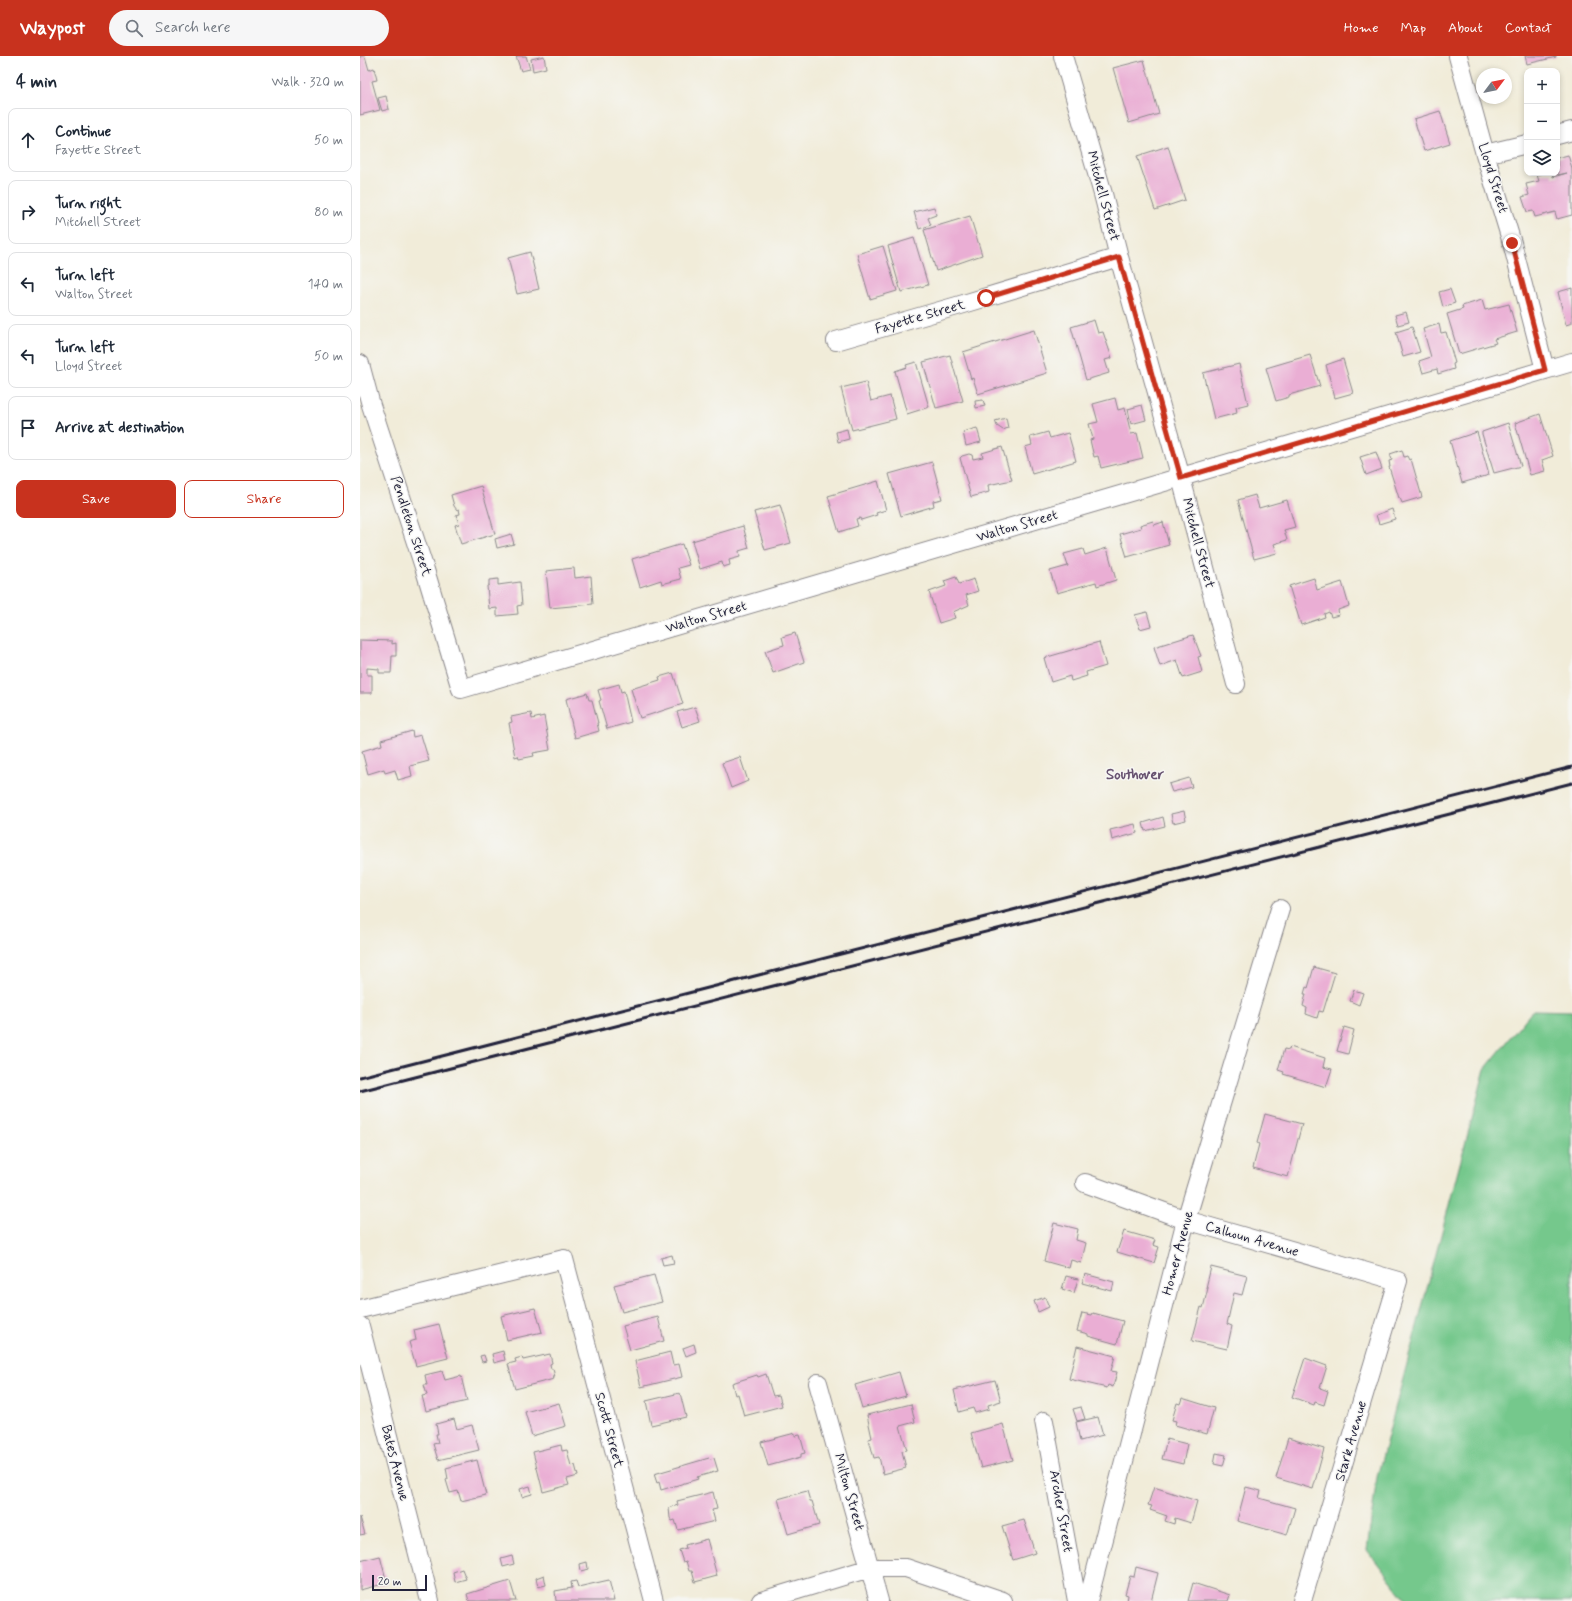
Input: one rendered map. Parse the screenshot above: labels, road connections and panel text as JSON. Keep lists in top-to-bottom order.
{
  "streets": {
    "street": [
      "Lloyd Street",
      "Mitchell Street",
      "Fayette Street",
      "Pendleton Street",
      "Walton Street",
      "Calhoun Avenue",
      "Homer Avenue",
      "Scott Street",
      "Stark Avenue",
      "Bates Avenue",
      "Milton Street",
      "Archer Street"
    ]
  },
  "crossings": [
    ["Lloyd Street", "Walton Street"],
    ["Mitchell Street", "Fayette Street"],
    ["Mitchell Street", "Walton Street"],
    ["Pendleton Street", "Walton Street"],
    ["Calhoun Avenue", "Homer Avenue"],
    ["Calhoun Avenue", "Stark Avenue"]
  ],
  "districts": ["Southover"],
  "scale_bar": "20 m",
  "north": "top right",
  "page": {
    "header": "Waypost",
    "search": "Search here",
    "nav": [
      "Home",
      "Map",
      "About",
      "Contact"
    ],
    "heading": ["4 min", "Walk · 320 m"],
    "map_buttons": ["+", "−"],
    "list": [
      ["Continue", "Fayette Street", "50 m"],
      ["Turn right", "Mitchell Street", "80 m"],
      ["Turn left", "Walton Street", "140 m"],
      ["Turn left", "Lloyd Street", "50 m"],
      "Arrive at destination"
    ],
    "buttons": ["Save", "Share"],
    "scale": "20 m"
  }
}
